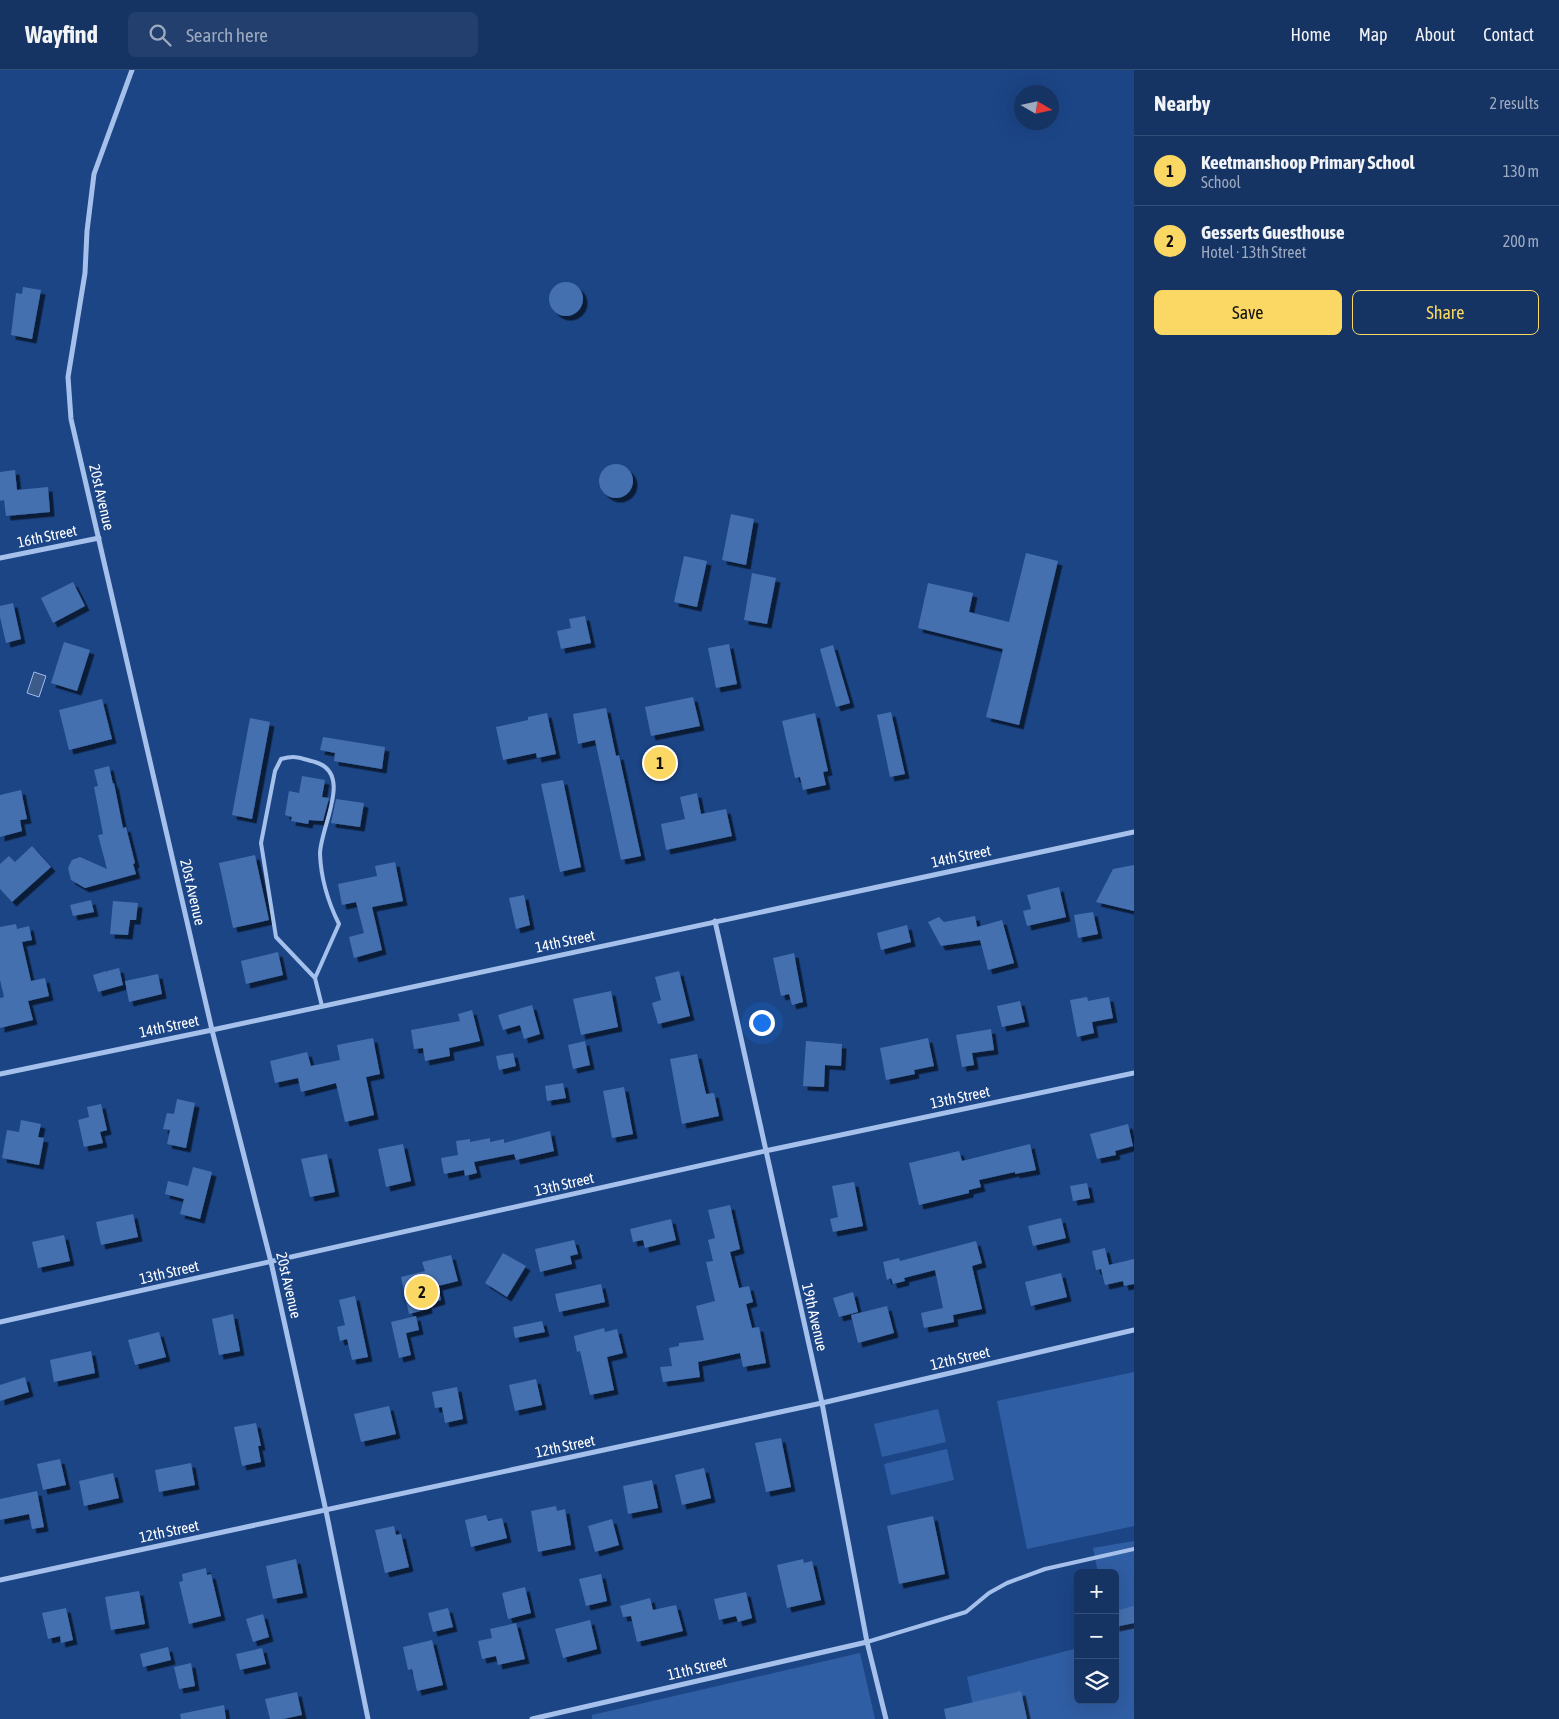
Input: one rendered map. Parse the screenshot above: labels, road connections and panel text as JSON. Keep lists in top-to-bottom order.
{
  "streets": {
    "street": [
      "20st Avenue",
      "16th Street",
      "14th Street",
      "13th Street",
      "19th Avenue",
      "12th Street",
      "11th Street"
    ]
  },
  "crossings": [
    ["20st Avenue", "16th Street"],
    ["20st Avenue", "14th Street"],
    ["20st Avenue", "13th Street"],
    ["20st Avenue", "12th Street"],
    ["14th Street", "19th Avenue"],
    ["13th Street", "19th Avenue"],
    ["19th Avenue", "12th Street"],
    ["19th Avenue", "11th Street"]
  ],
  "north": "right",
  "page": {
    "header": "Wayfind",
    "search": "Search here",
    "nav": [
      "Home",
      "Map",
      "About",
      "Contact"
    ],
    "heading": ["Nearby", "2 results"],
    "list": [
      {
        "mark": "1",
        "name": "Keetmanshoop Primary School",
        "note": "School",
        "value": "130 m"
      },
      {
        "mark": "2",
        "name": "Gesserts Guesthouse",
        "note": "Hotel · 13th Street",
        "value": "200 m"
      }
    ],
    "buttons": ["Save", "Share"],
    "pins": ["1", "2"],
    "map_buttons": ["+", "−"]
  }
}
